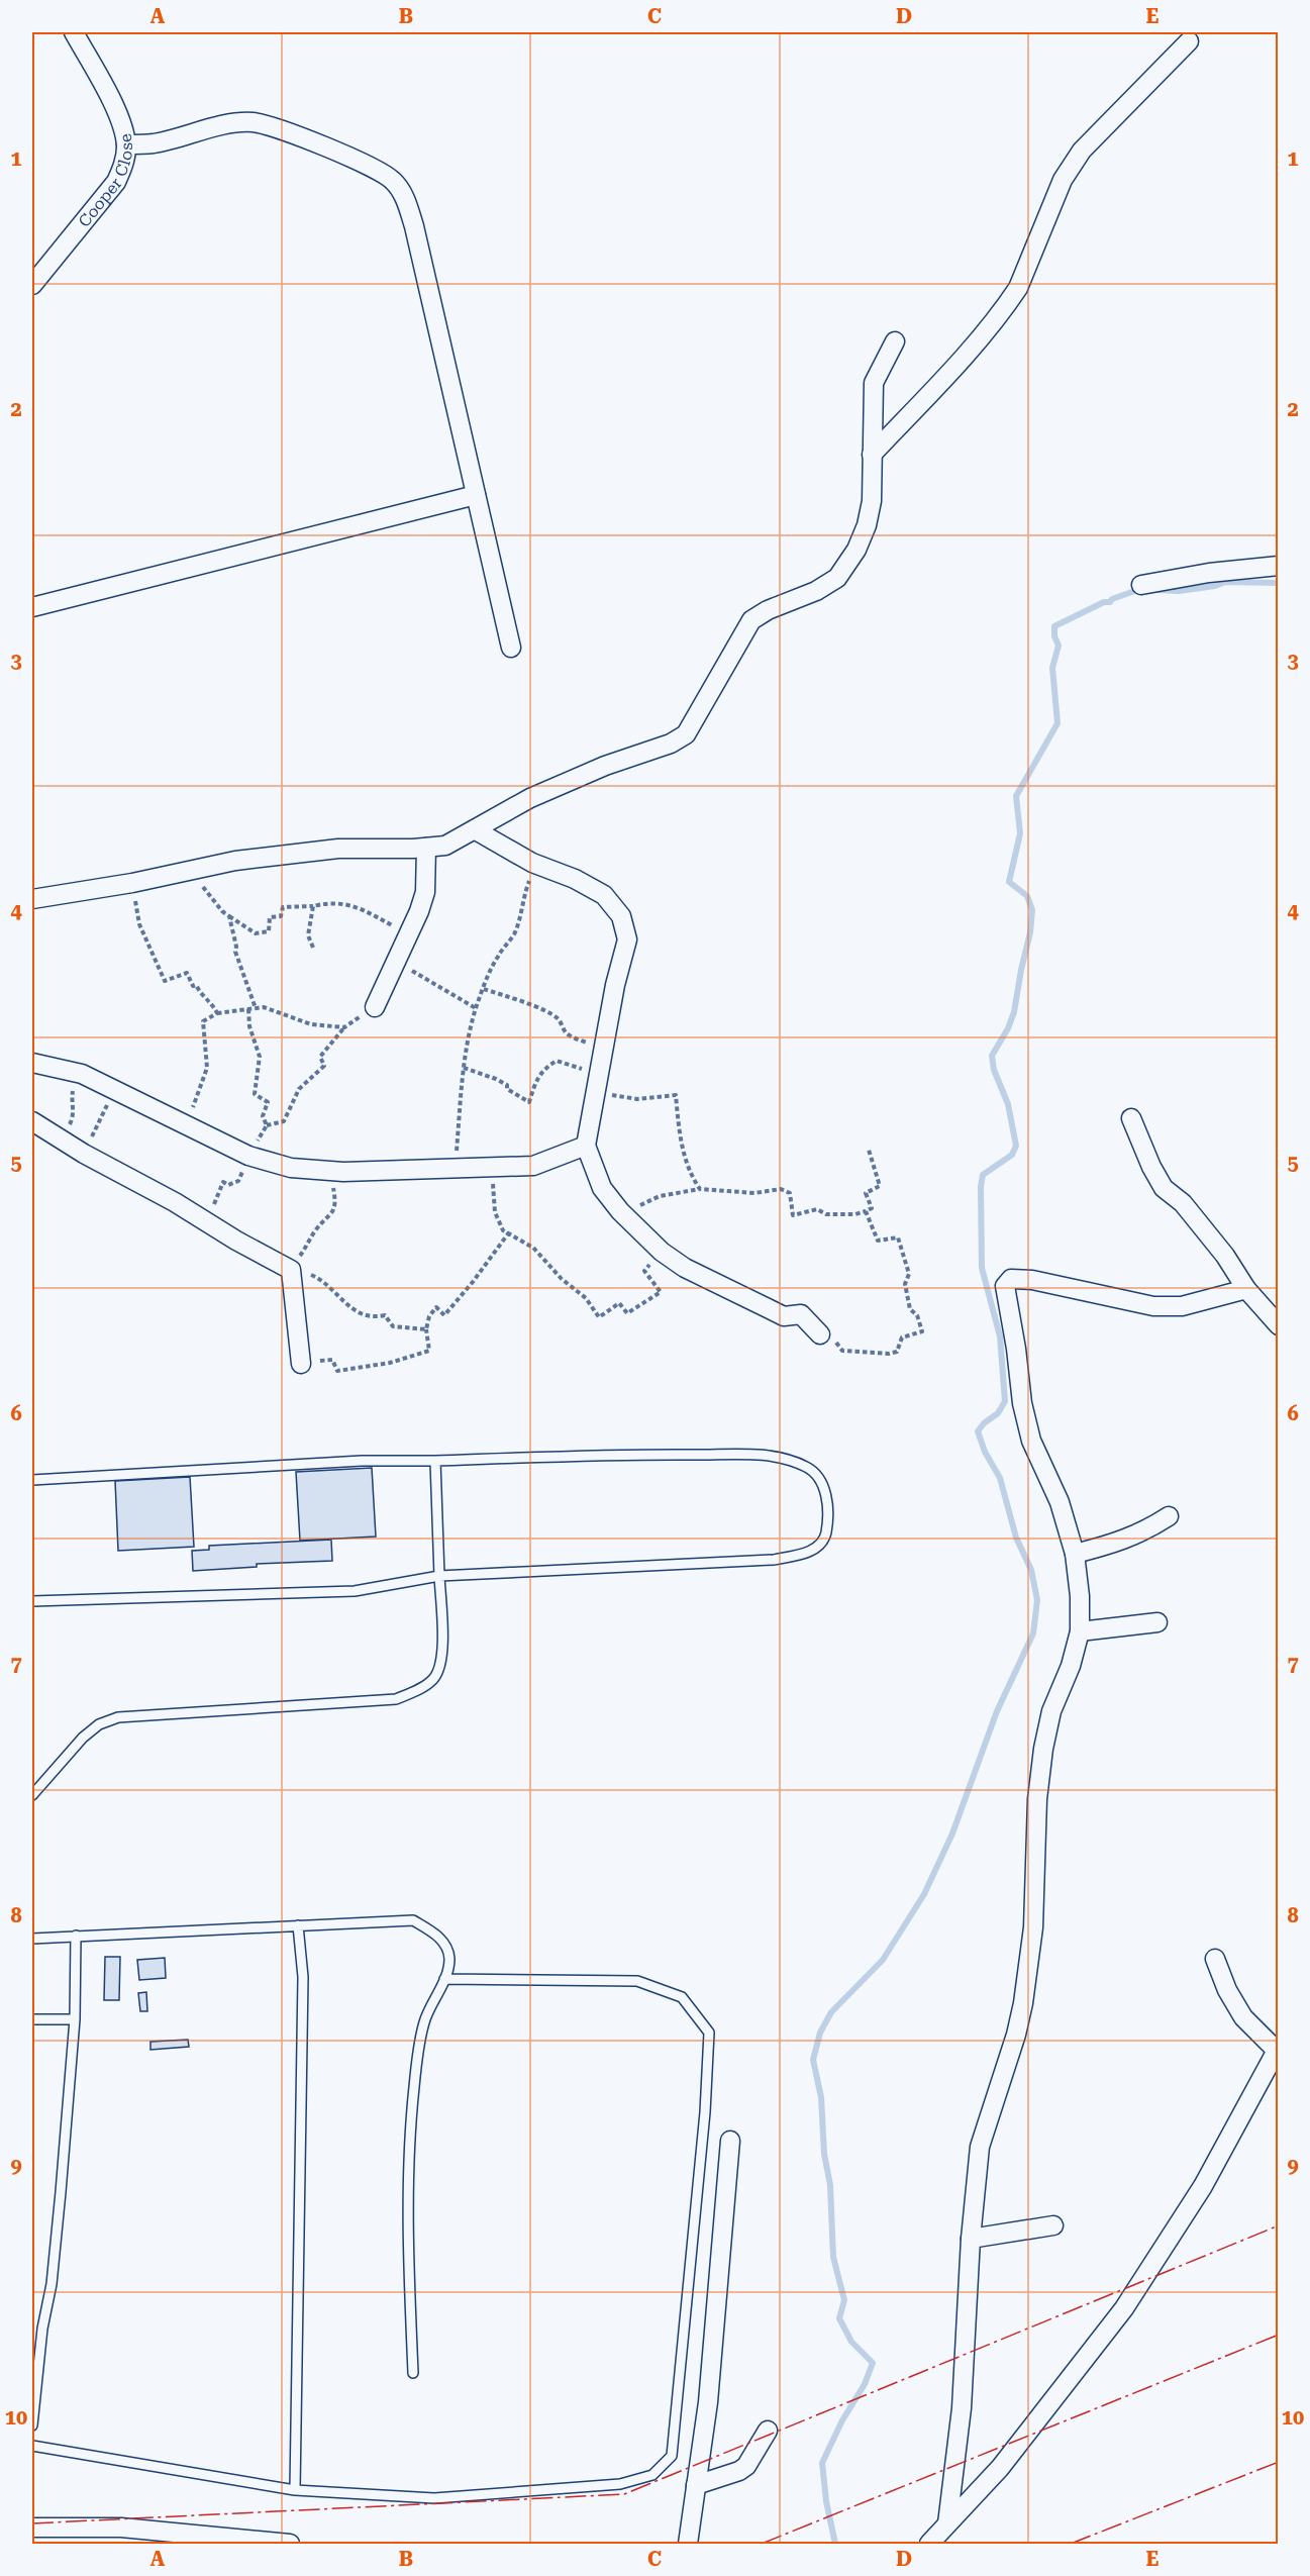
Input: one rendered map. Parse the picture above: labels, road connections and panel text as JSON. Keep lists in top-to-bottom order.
{
  "streets": {
    "street": ["Cooper Close"]
  },
  "grid": {
    "columns": [
      "A",
      "B",
      "C",
      "D",
      "E"
    ],
    "rows": [
      "1",
      "2",
      "3",
      "4",
      "5",
      "6",
      "7",
      "8",
      "9",
      "10"
    ]
  }
}
